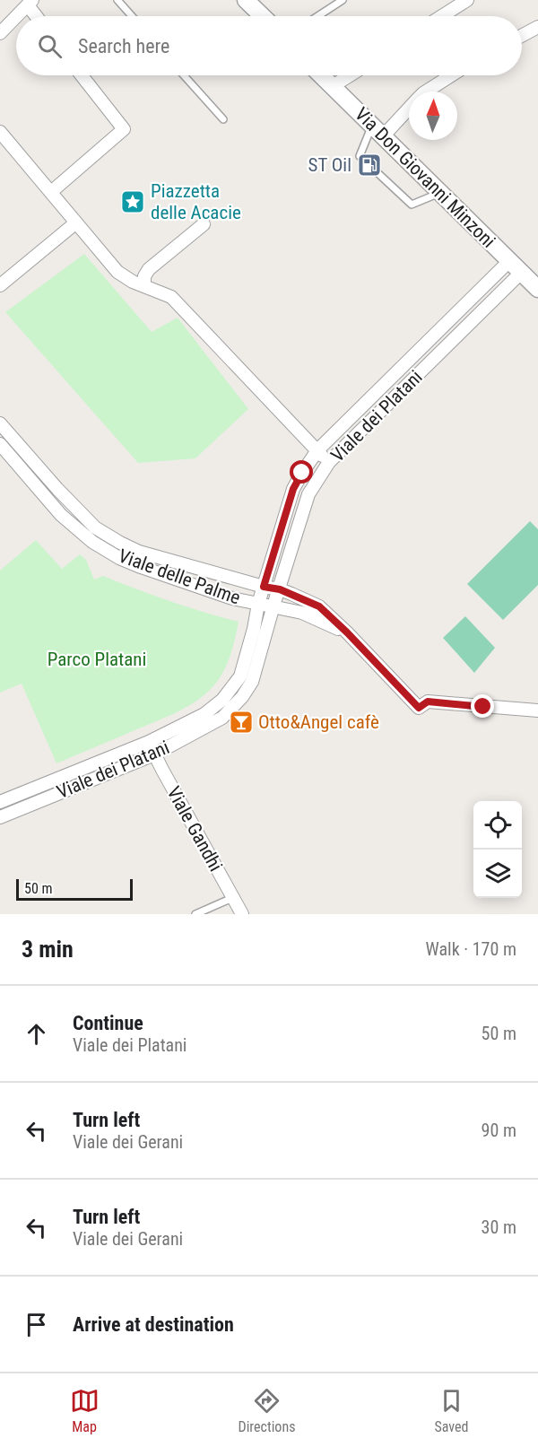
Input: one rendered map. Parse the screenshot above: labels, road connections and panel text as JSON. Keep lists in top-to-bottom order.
{
  "streets": {
    "street": [
      "Via Don Giovanni Minzoni",
      "Viale dei Platani",
      "Viale delle Palme",
      "Viale Gandhi"
    ]
  },
  "crossings": [
    ["Via Don Giovanni Minzoni", "Viale dei Platani"],
    ["Viale dei Platani", "Viale delle Palme"],
    ["Viale dei Platani", "Viale Gandhi"]
  ],
  "parks": ["Parco Platani"],
  "places": {
    "fuel station": ["ST Oil"],
    "place": ["Piazzetta delle Acacie"],
    "bar": ["Otto&Angel cafè"]
  },
  "scale_bar": "50 m",
  "north": "top",
  "page": {
    "search": "Search here",
    "scale": "50 m",
    "heading": ["3 min", "Walk · 170 m"],
    "list": [
      ["Continue", "Viale dei Platani", "50 m"],
      ["Turn left", "Viale dei Gerani", "90 m"],
      ["Turn left", "Viale dei Gerani", "30 m"],
      "Arrive at destination"
    ],
    "nav": ["Map", "Directions", "Saved"]
  }
}
